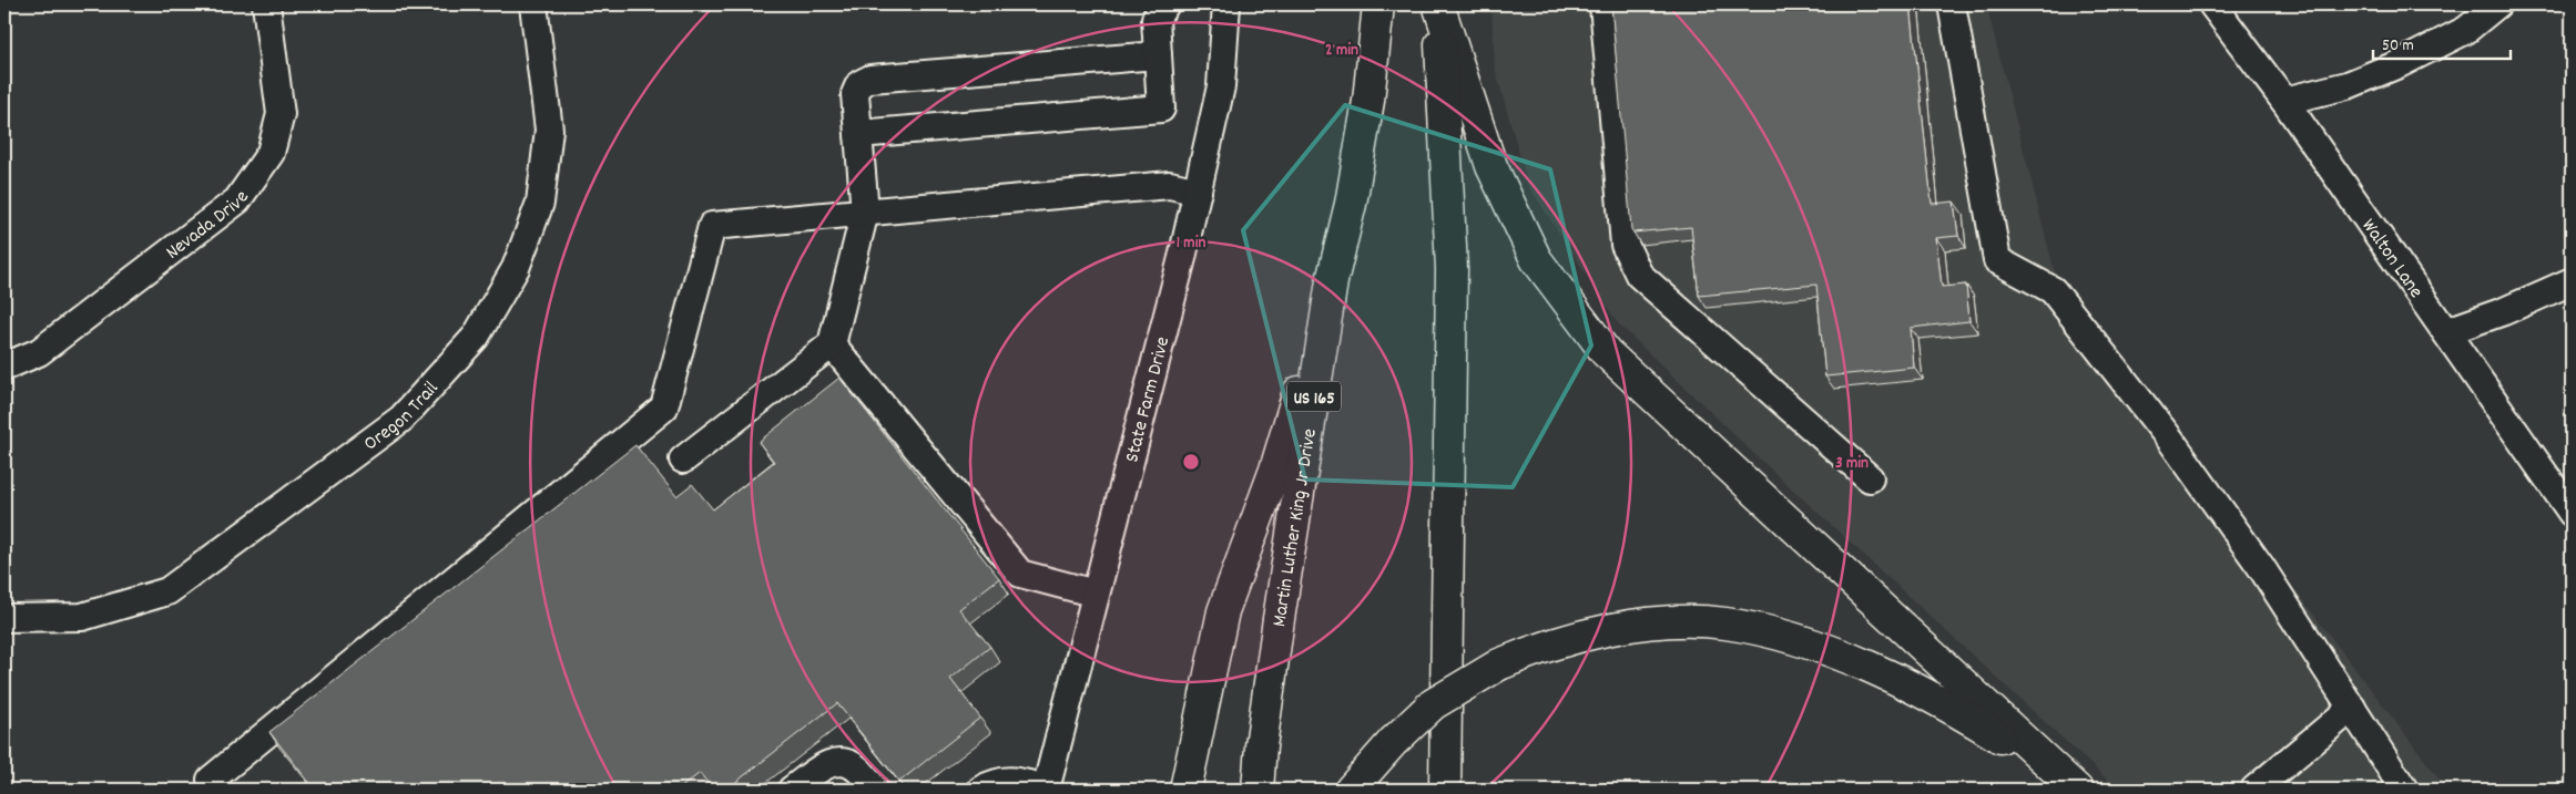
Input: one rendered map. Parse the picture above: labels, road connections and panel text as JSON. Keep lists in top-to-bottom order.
{
  "streets": {
    "highway": ["US 165", "Martin Luther King Jr Drive"],
    "street": [
      "Nevada Drive",
      "Walton Lane",
      "State Farm Drive",
      "Oregon Trail"
    ]
  },
  "scale_bar": "50 m",
  "rings": ["2 min", "1 min", "3 min"]
}
